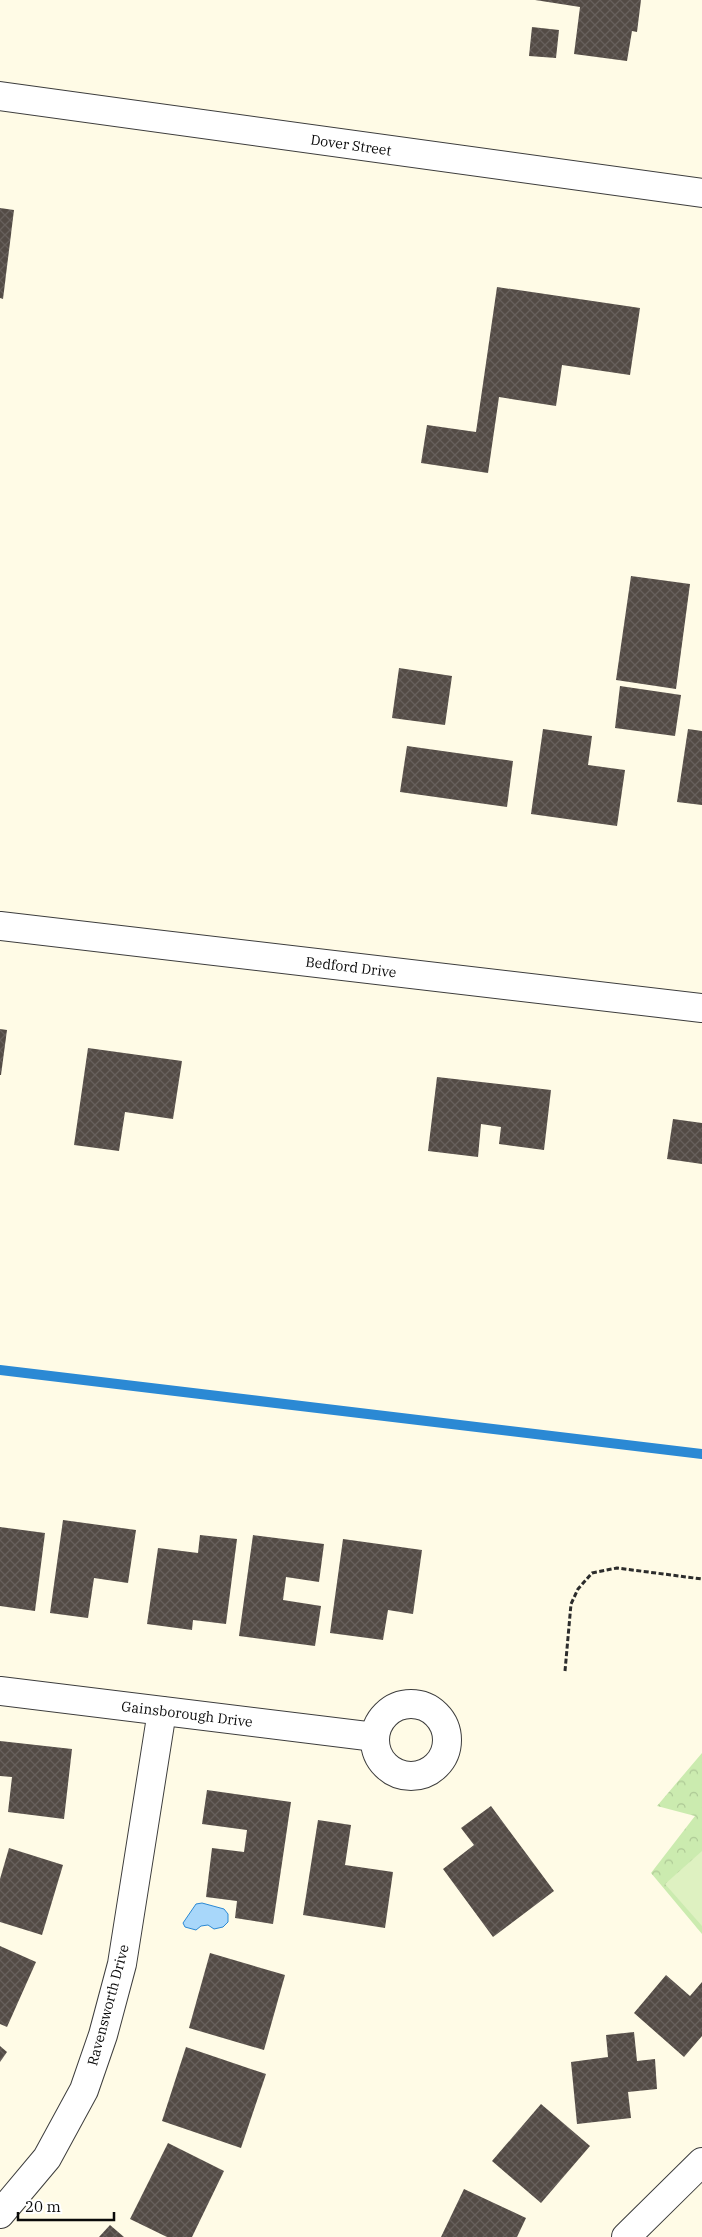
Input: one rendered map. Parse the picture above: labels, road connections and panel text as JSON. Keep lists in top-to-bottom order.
{
  "streets": {
    "street": [
      "Dover Street",
      "Bedford Drive",
      "Gainsborough Drive",
      "Ravensworth Drive"
    ]
  },
  "crossings": [
    ["Gainsborough Drive", "Ravensworth Drive"]
  ],
  "scale_bar": "20 m"
}
